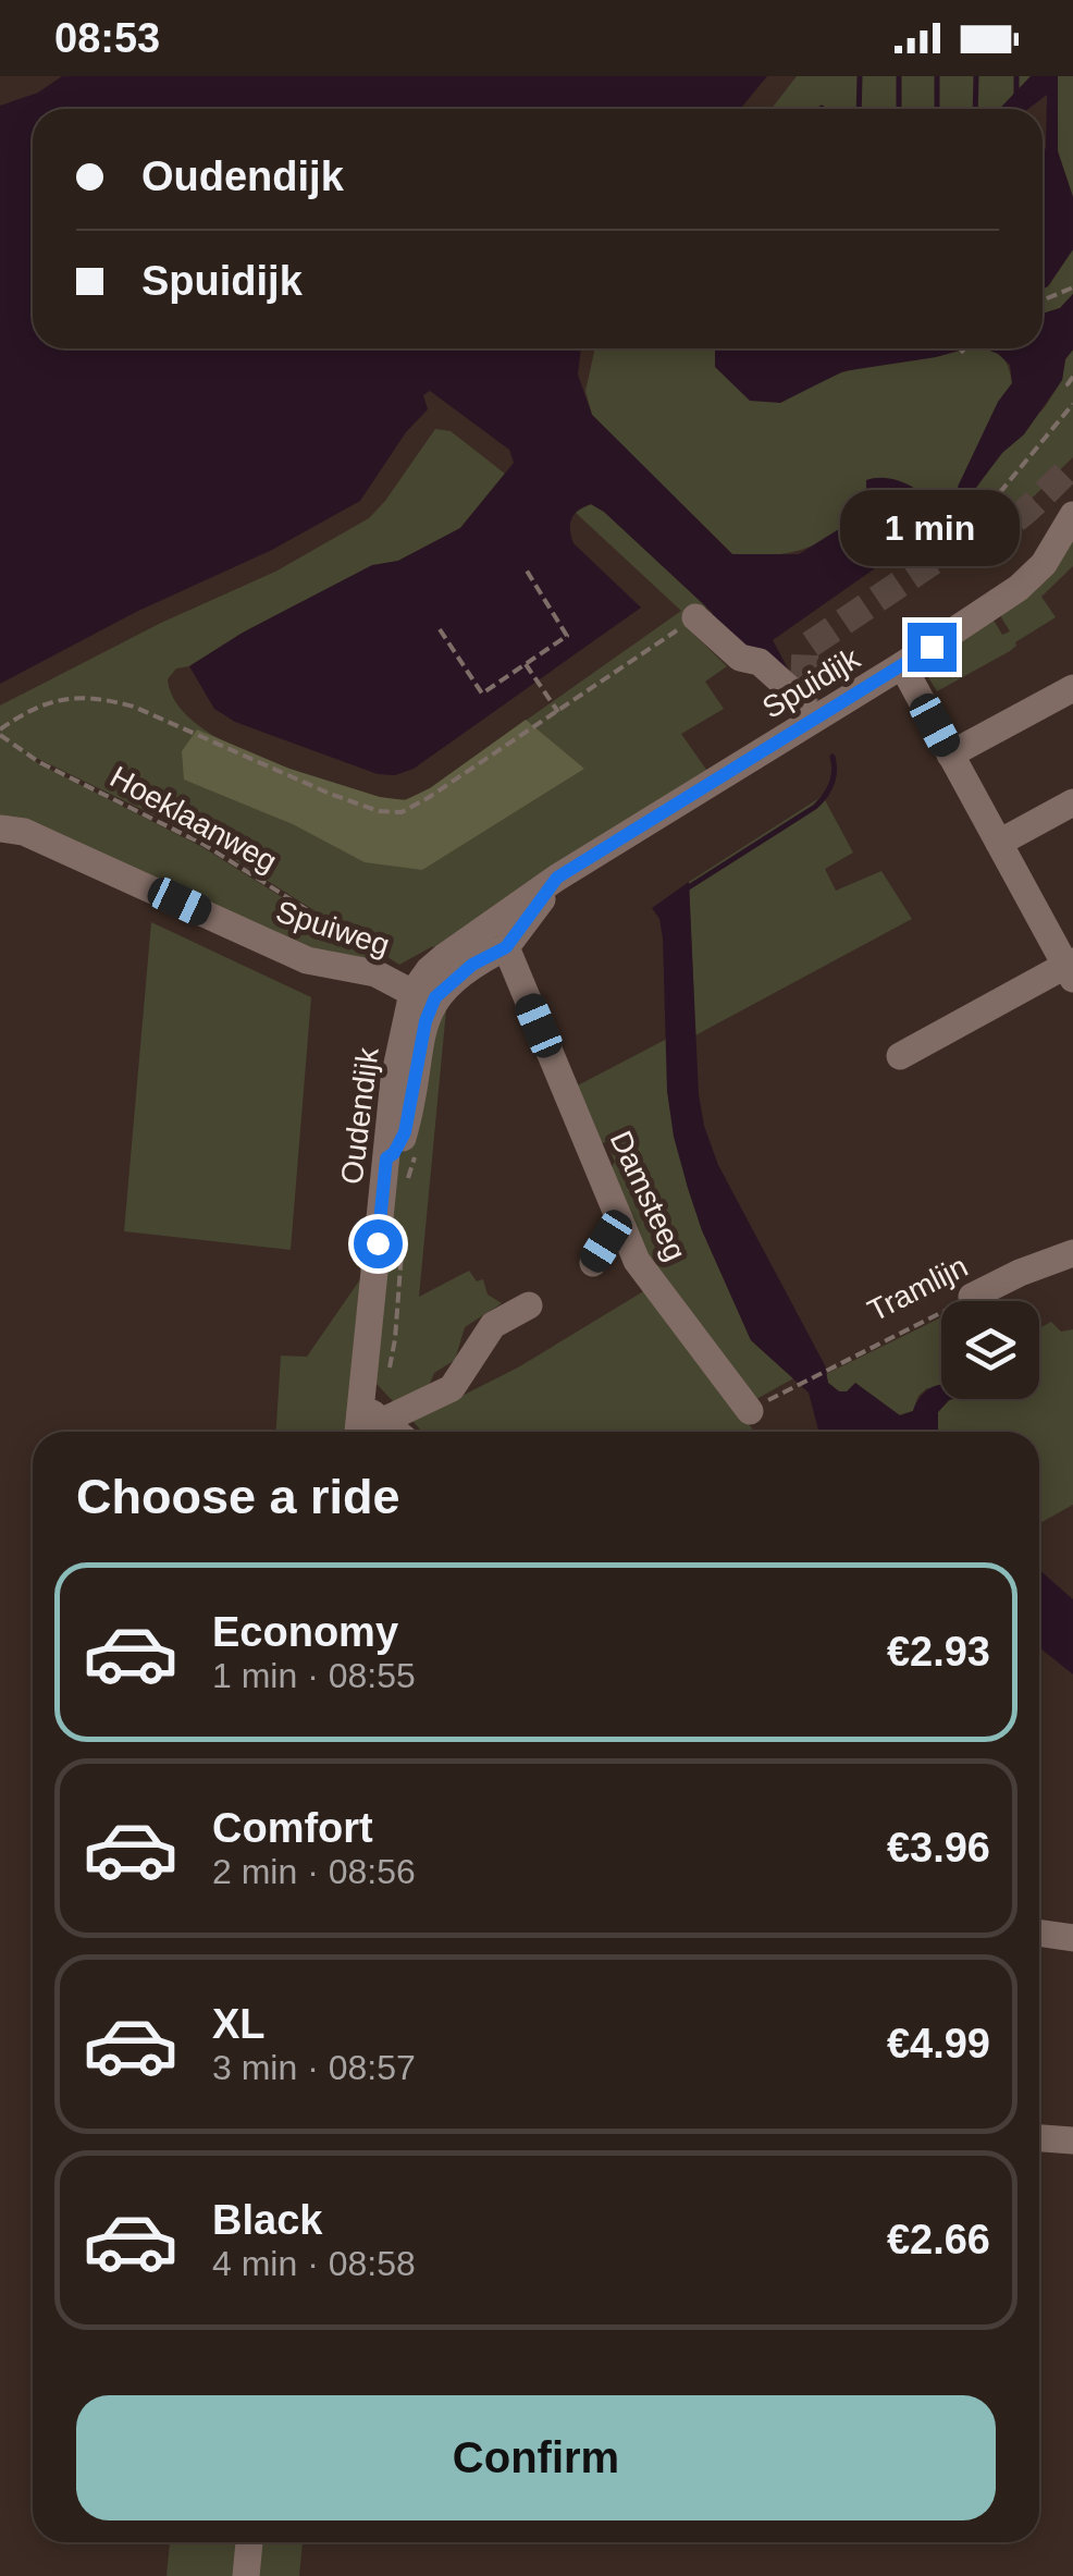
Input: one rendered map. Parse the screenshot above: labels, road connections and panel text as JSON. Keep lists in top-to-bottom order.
{
  "streets": {
    "street": [
      "Spuidijk",
      "Spuiweg",
      "Oudendijk",
      "Damsteeg",
      "Tramlijn"
    ],
    "path": ["Hoeklaanweg"]
  },
  "crossings": [
    ["Spuidijk", "Spuiweg"],
    ["Spuiweg", "Oudendijk"]
  ],
  "page": {
    "status": "08:53",
    "banner": ["Oudendijk", "Spuidijk"],
    "bubble": "1 min",
    "heading": "Choose a ride",
    "list": [
      {
        "name": "Economy",
        "note": "1 min · 08:55",
        "value": "€2.93"
      },
      {
        "name": "Comfort",
        "note": "2 min · 08:56",
        "value": "€3.96"
      },
      {
        "name": "XL",
        "note": "3 min · 08:57",
        "value": "€4.99"
      },
      {
        "name": "Black",
        "note": "4 min · 08:58",
        "value": "€2.66"
      }
    ],
    "buttons": "Confirm"
  }
}
